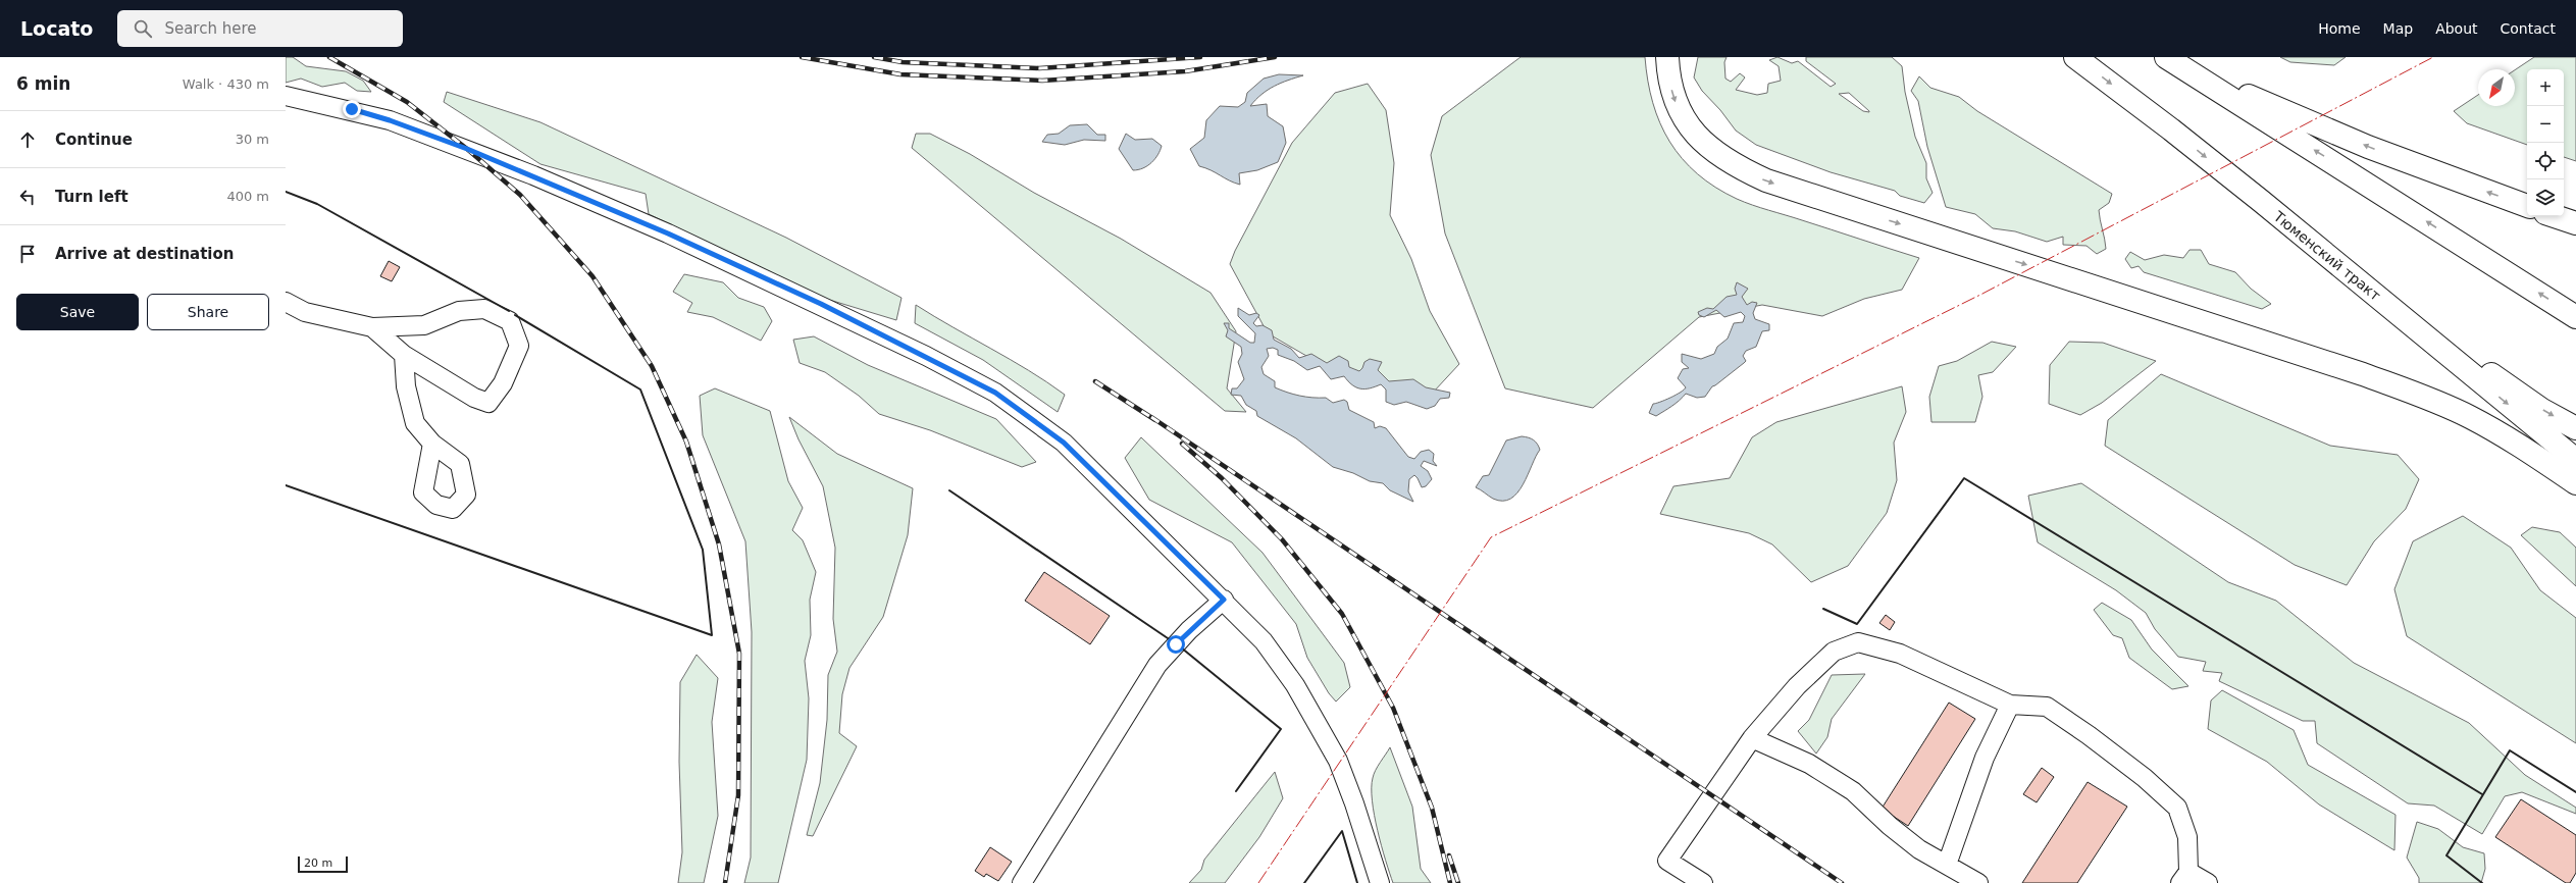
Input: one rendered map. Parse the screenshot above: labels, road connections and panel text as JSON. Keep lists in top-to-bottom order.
{
  "streets": {
    "main road": ["Тюменский тракт"]
  },
  "scale_bar": "20 m",
  "north": "bottom left",
  "page": {
    "header": "Locato",
    "search": "Search here",
    "nav": [
      "Home",
      "Map",
      "About",
      "Contact"
    ],
    "heading": ["6 min", "Walk · 430 m"],
    "map_buttons": ["+", "−"],
    "list": [
      ["Continue", "30 m"],
      ["Turn left", "400 m"],
      "Arrive at destination"
    ],
    "buttons": ["Save", "Share"],
    "scale": "20 m"
  }
}
